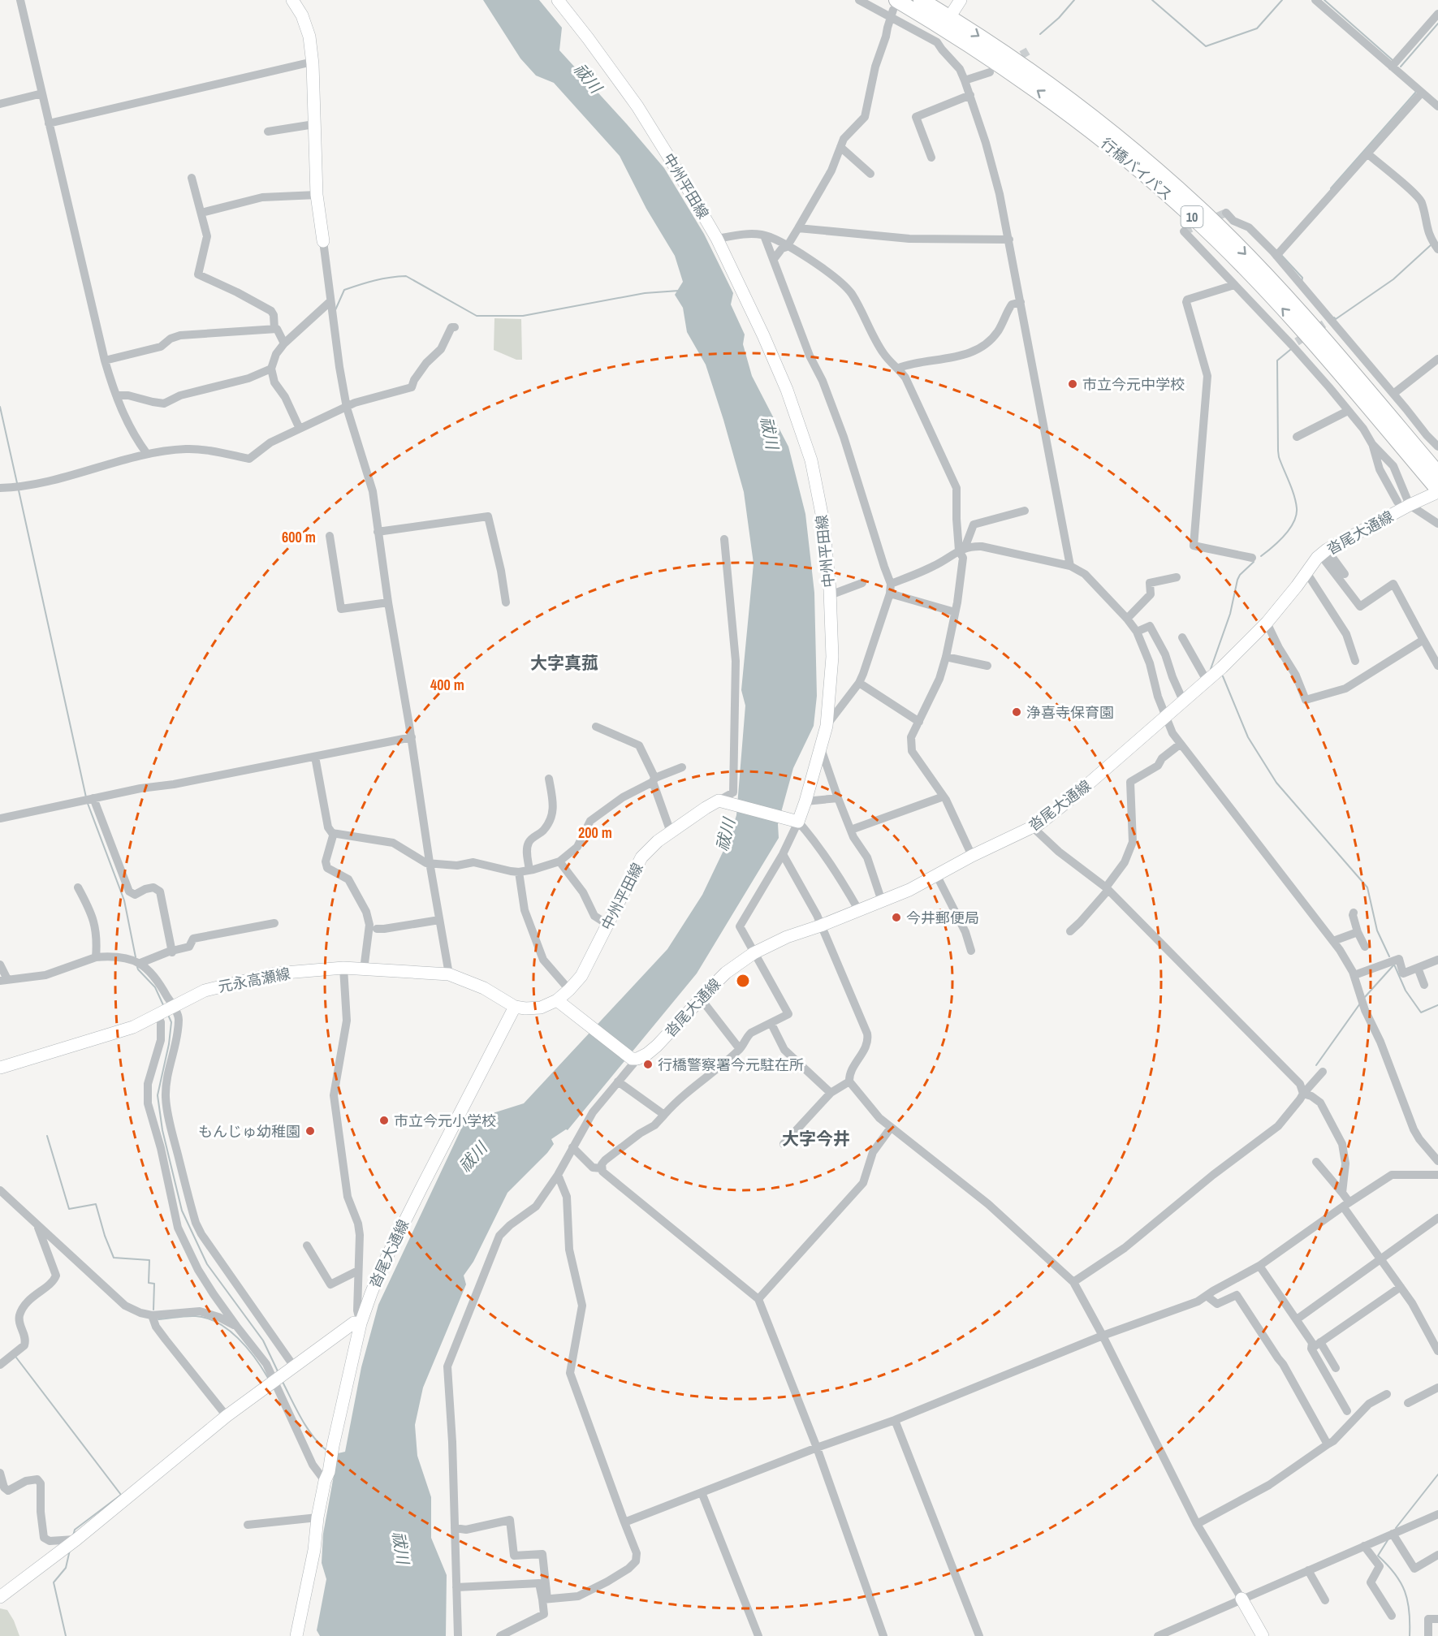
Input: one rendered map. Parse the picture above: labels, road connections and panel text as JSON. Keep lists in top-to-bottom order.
{
  "streets": {
    "highway": ["行橋バイパス", "10"],
    "main road": ["中州平田線", "沓尾大通線", "元永高瀬線"]
  },
  "crossings": [
    ["行橋バイパス", "沓尾大通線"],
    ["沓尾大通線", "元永高瀬線"]
  ],
  "districts": ["大字真菰", "大字今井"],
  "water": ["祓川"],
  "places": [
    "市立今元中学校",
    "浄喜寺保育園",
    "今井郵便局",
    "行橋警察署今元駐在所",
    "市立今元小学校",
    "もんじゅ幼稚園"
  ],
  "rings": ["600 m", "400 m", "200 m"]
}
